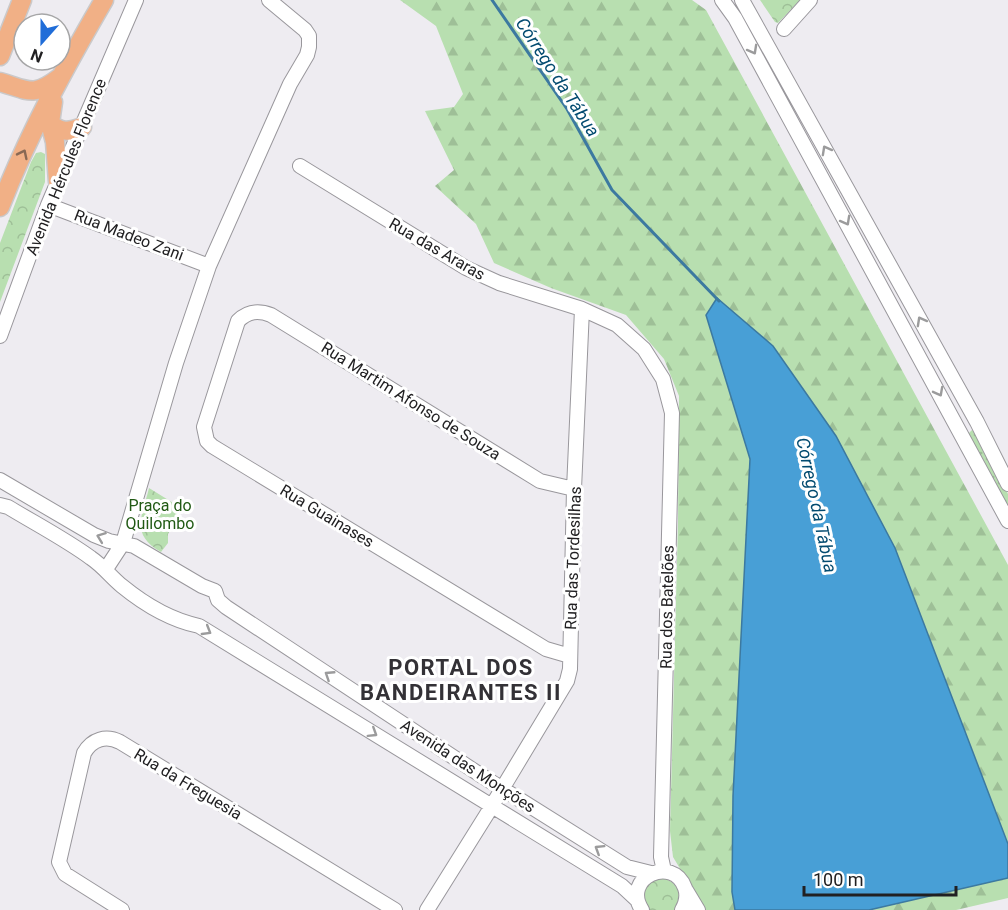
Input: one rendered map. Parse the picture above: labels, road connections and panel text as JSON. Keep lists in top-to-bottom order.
{
  "streets": {
    "street": [
      "Avenida Hércules Florence",
      "Rua Madeo Zani",
      "Rua das Araras",
      "Rua Martim Afonso de Souza",
      "Rua Guainases",
      "Rua das Tordesilhas",
      "Rua dos Batelões",
      "Avenida das Monções",
      "Rua da Freguesia"
    ]
  },
  "crossings": [
    ["Avenida Hércules Florence", "Rua Madeo Zani"],
    ["Rua das Araras", "Rua das Tordesilhas"],
    ["Rua das Araras", "Rua dos Batelões"],
    ["Rua Martim Afonso de Souza", "Rua Guainases"],
    ["Rua Martim Afonso de Souza", "Rua das Tordesilhas"],
    ["Rua Guainases", "Rua das Tordesilhas"],
    ["Rua das Tordesilhas", "Avenida das Monções"],
    ["Rua dos Batelões", "Avenida das Monções"]
  ],
  "districts": ["PORTAL DOS BANDEIRANTES II"],
  "water": ["Córrego da Tábua"],
  "parks": ["Praça do Quilombo"],
  "scale_bar": "100 m",
  "north": "bottom"
}
